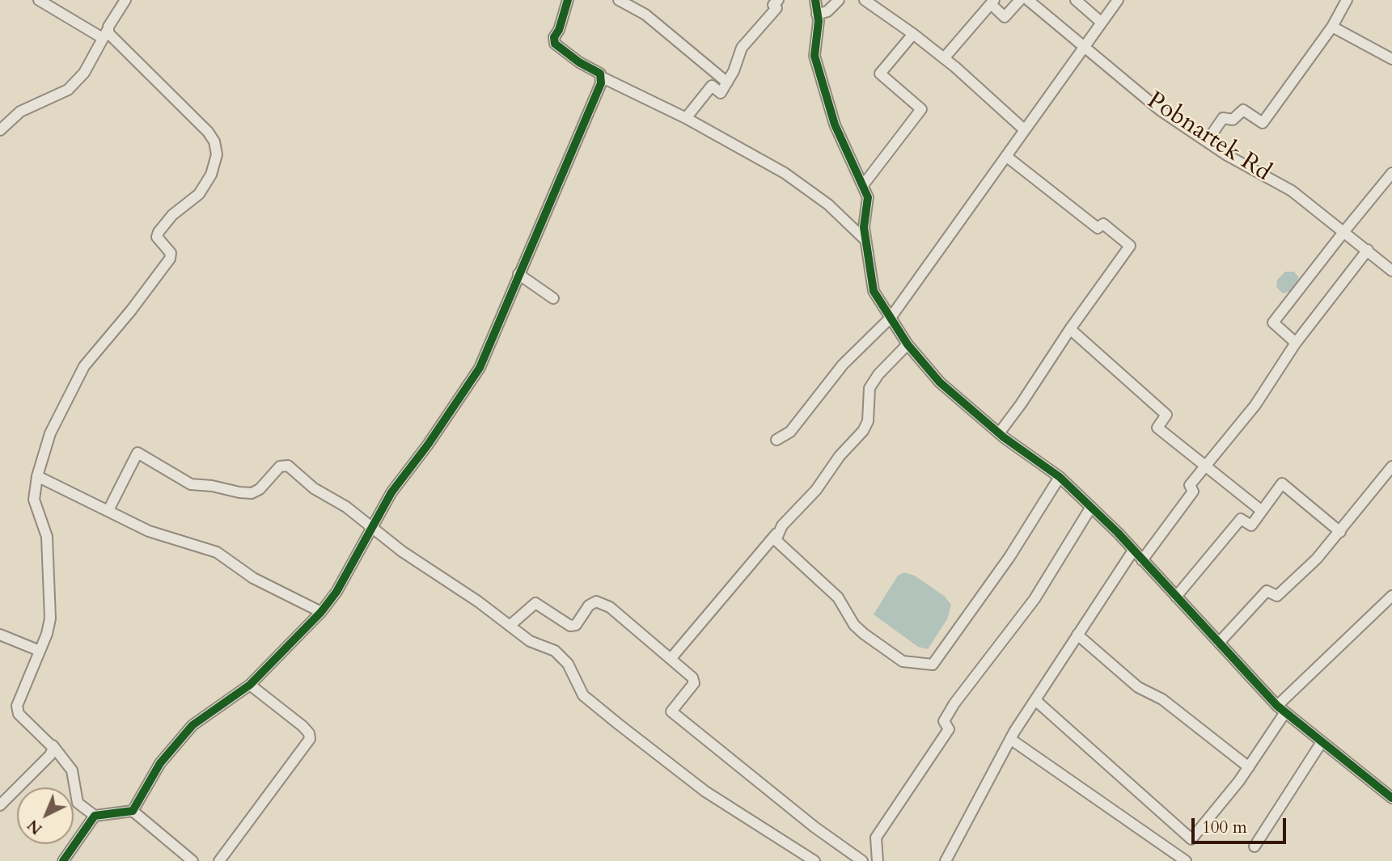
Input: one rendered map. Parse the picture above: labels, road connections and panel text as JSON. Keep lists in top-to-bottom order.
{
  "streets": {
    "street": ["Pobnartek Rd"]
  },
  "scale_bar": "100 m",
  "north": "bottom left"
}
